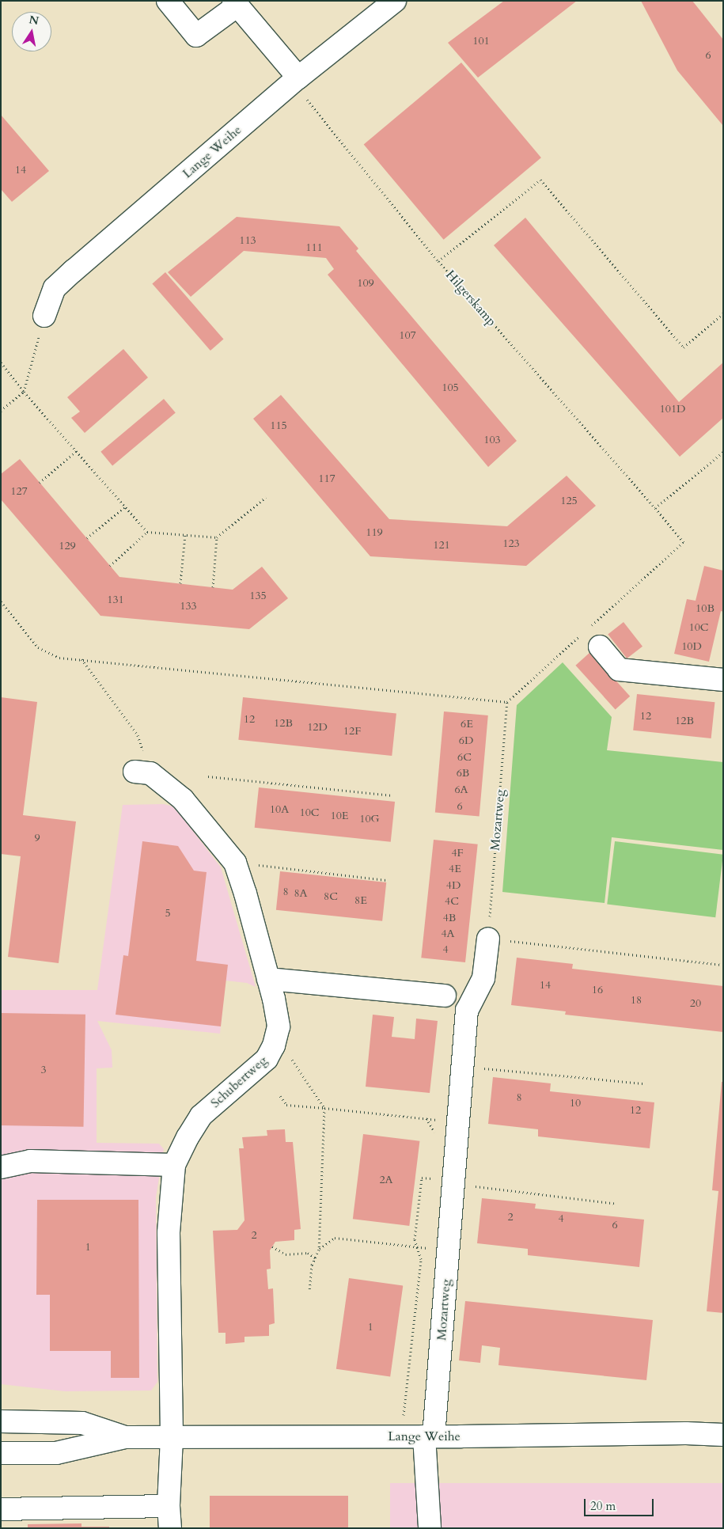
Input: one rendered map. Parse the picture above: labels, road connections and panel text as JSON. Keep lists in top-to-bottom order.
{
  "streets": {
    "street": ["Lange Weihe", "Mozartweg", "Schubertweg"],
    "path": ["Hilgerskamp"]
  },
  "crossings": [
    ["Lange Weihe", "Hilgerskamp"],
    ["Lange Weihe", "Mozartweg"],
    ["Lange Weihe", "Schubertweg"]
  ],
  "house_numbers": [
    "101",
    "6",
    "14",
    "113",
    "111",
    "109",
    "107",
    "105",
    "101D",
    "115",
    "103",
    "117",
    "127",
    "125",
    "119",
    "123",
    "121",
    "129",
    "135",
    "131",
    "133",
    "10B",
    "10C",
    "10D",
    "12",
    "12",
    "12B",
    "12B",
    "6E",
    "12D",
    "12F",
    "6D",
    "6C",
    "6B",
    "6A",
    "6",
    "10A",
    "10C",
    "10E",
    "10G",
    "9",
    "4F",
    "4E",
    "4D",
    "8",
    "8A",
    "8C",
    "8E",
    "4C",
    "5",
    "4B",
    "4A",
    "4",
    "14",
    "16",
    "18",
    "20",
    "3",
    "8",
    "10",
    "12",
    "2A",
    "2",
    "4",
    "6",
    "2",
    "1",
    "1"
  ],
  "scale_bar": "20 m",
  "north": "top"
}
